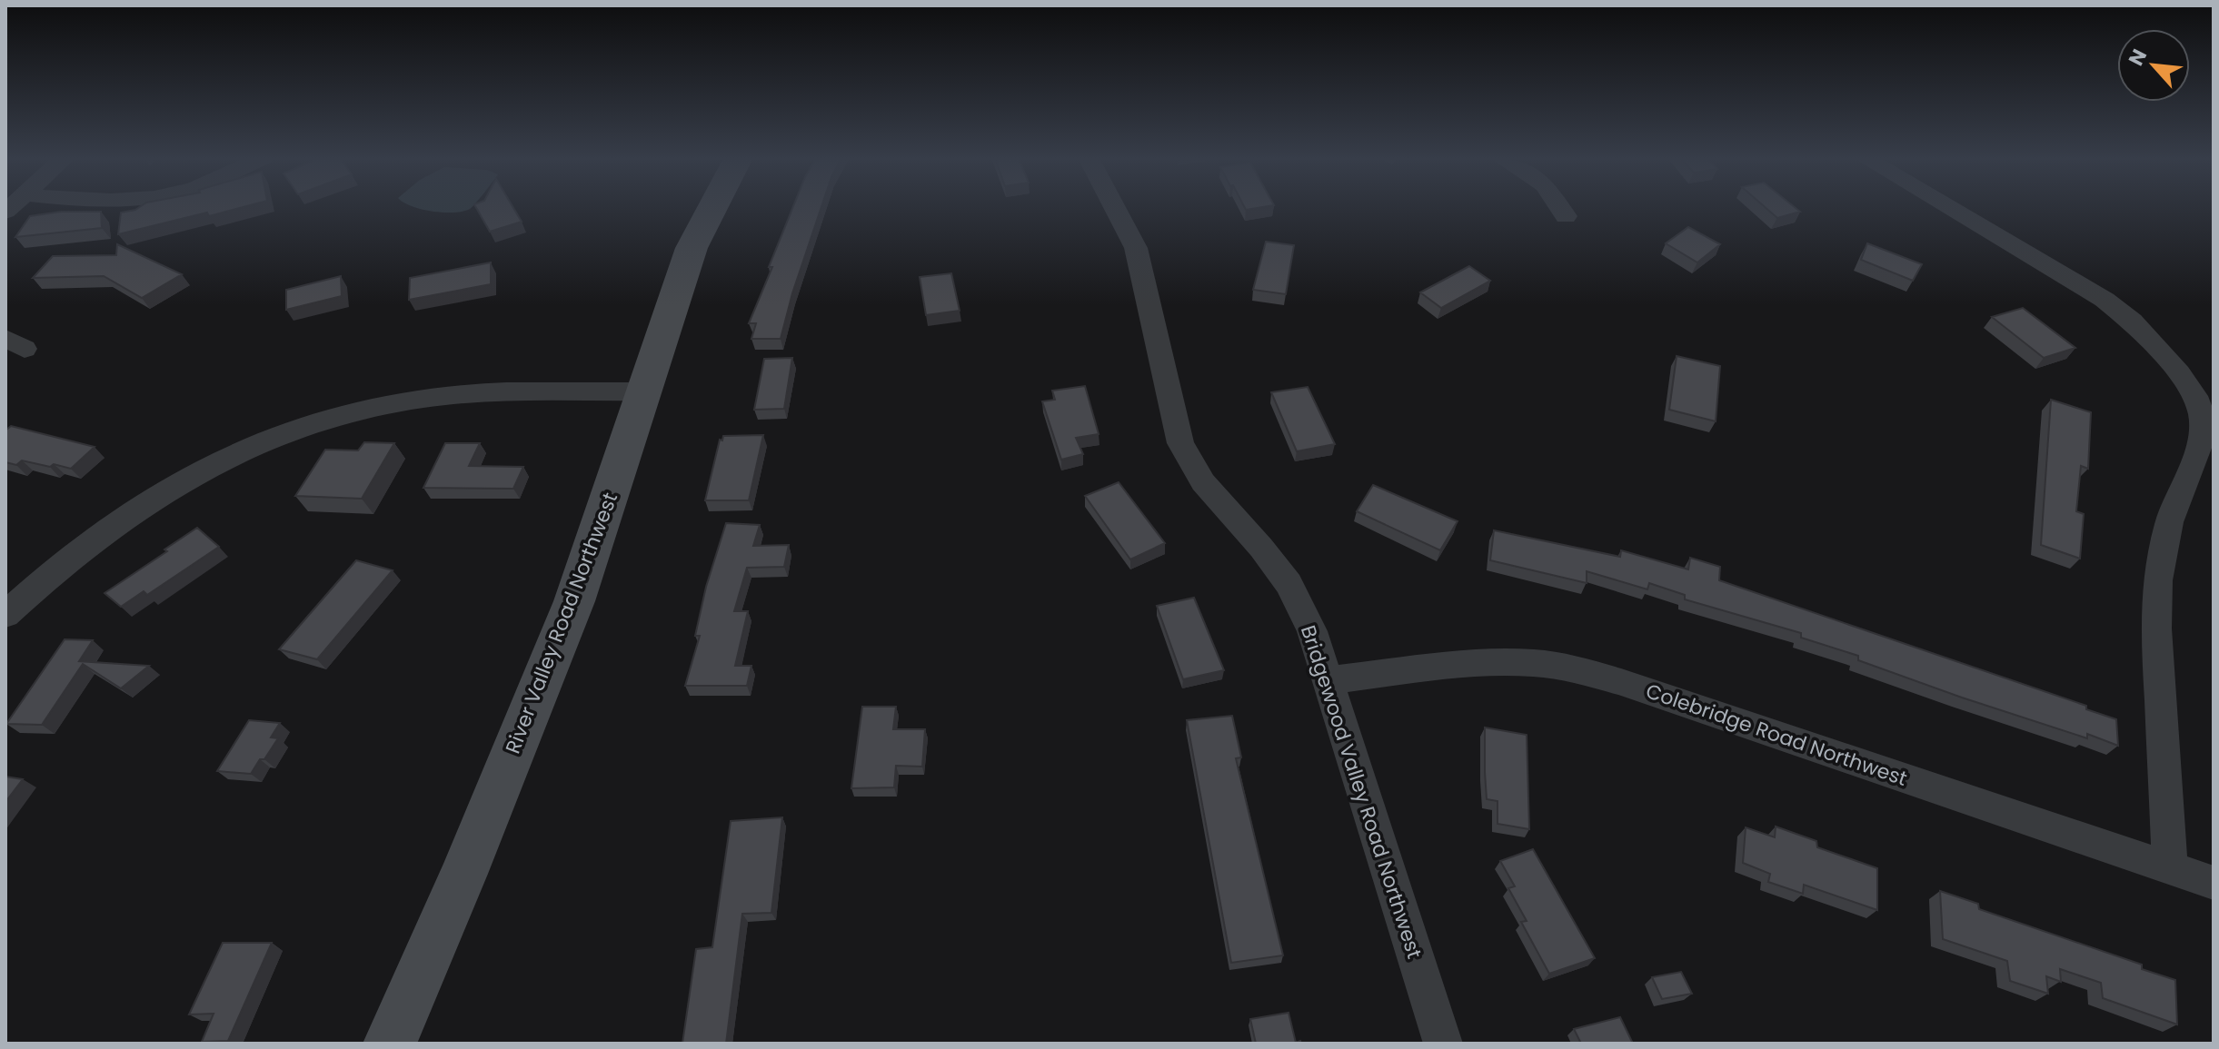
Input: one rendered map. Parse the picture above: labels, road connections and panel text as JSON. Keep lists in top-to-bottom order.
{
  "streets": {
    "street": ["River Valley Road Northwest", "Colebridge Road Northwest", "Bridgewood Valley Road Northwest"]
  },
  "crossings": [
    ["Colebridge Road Northwest", "Bridgewood Valley Road Northwest"]
  ],
  "north": "top left"
}
